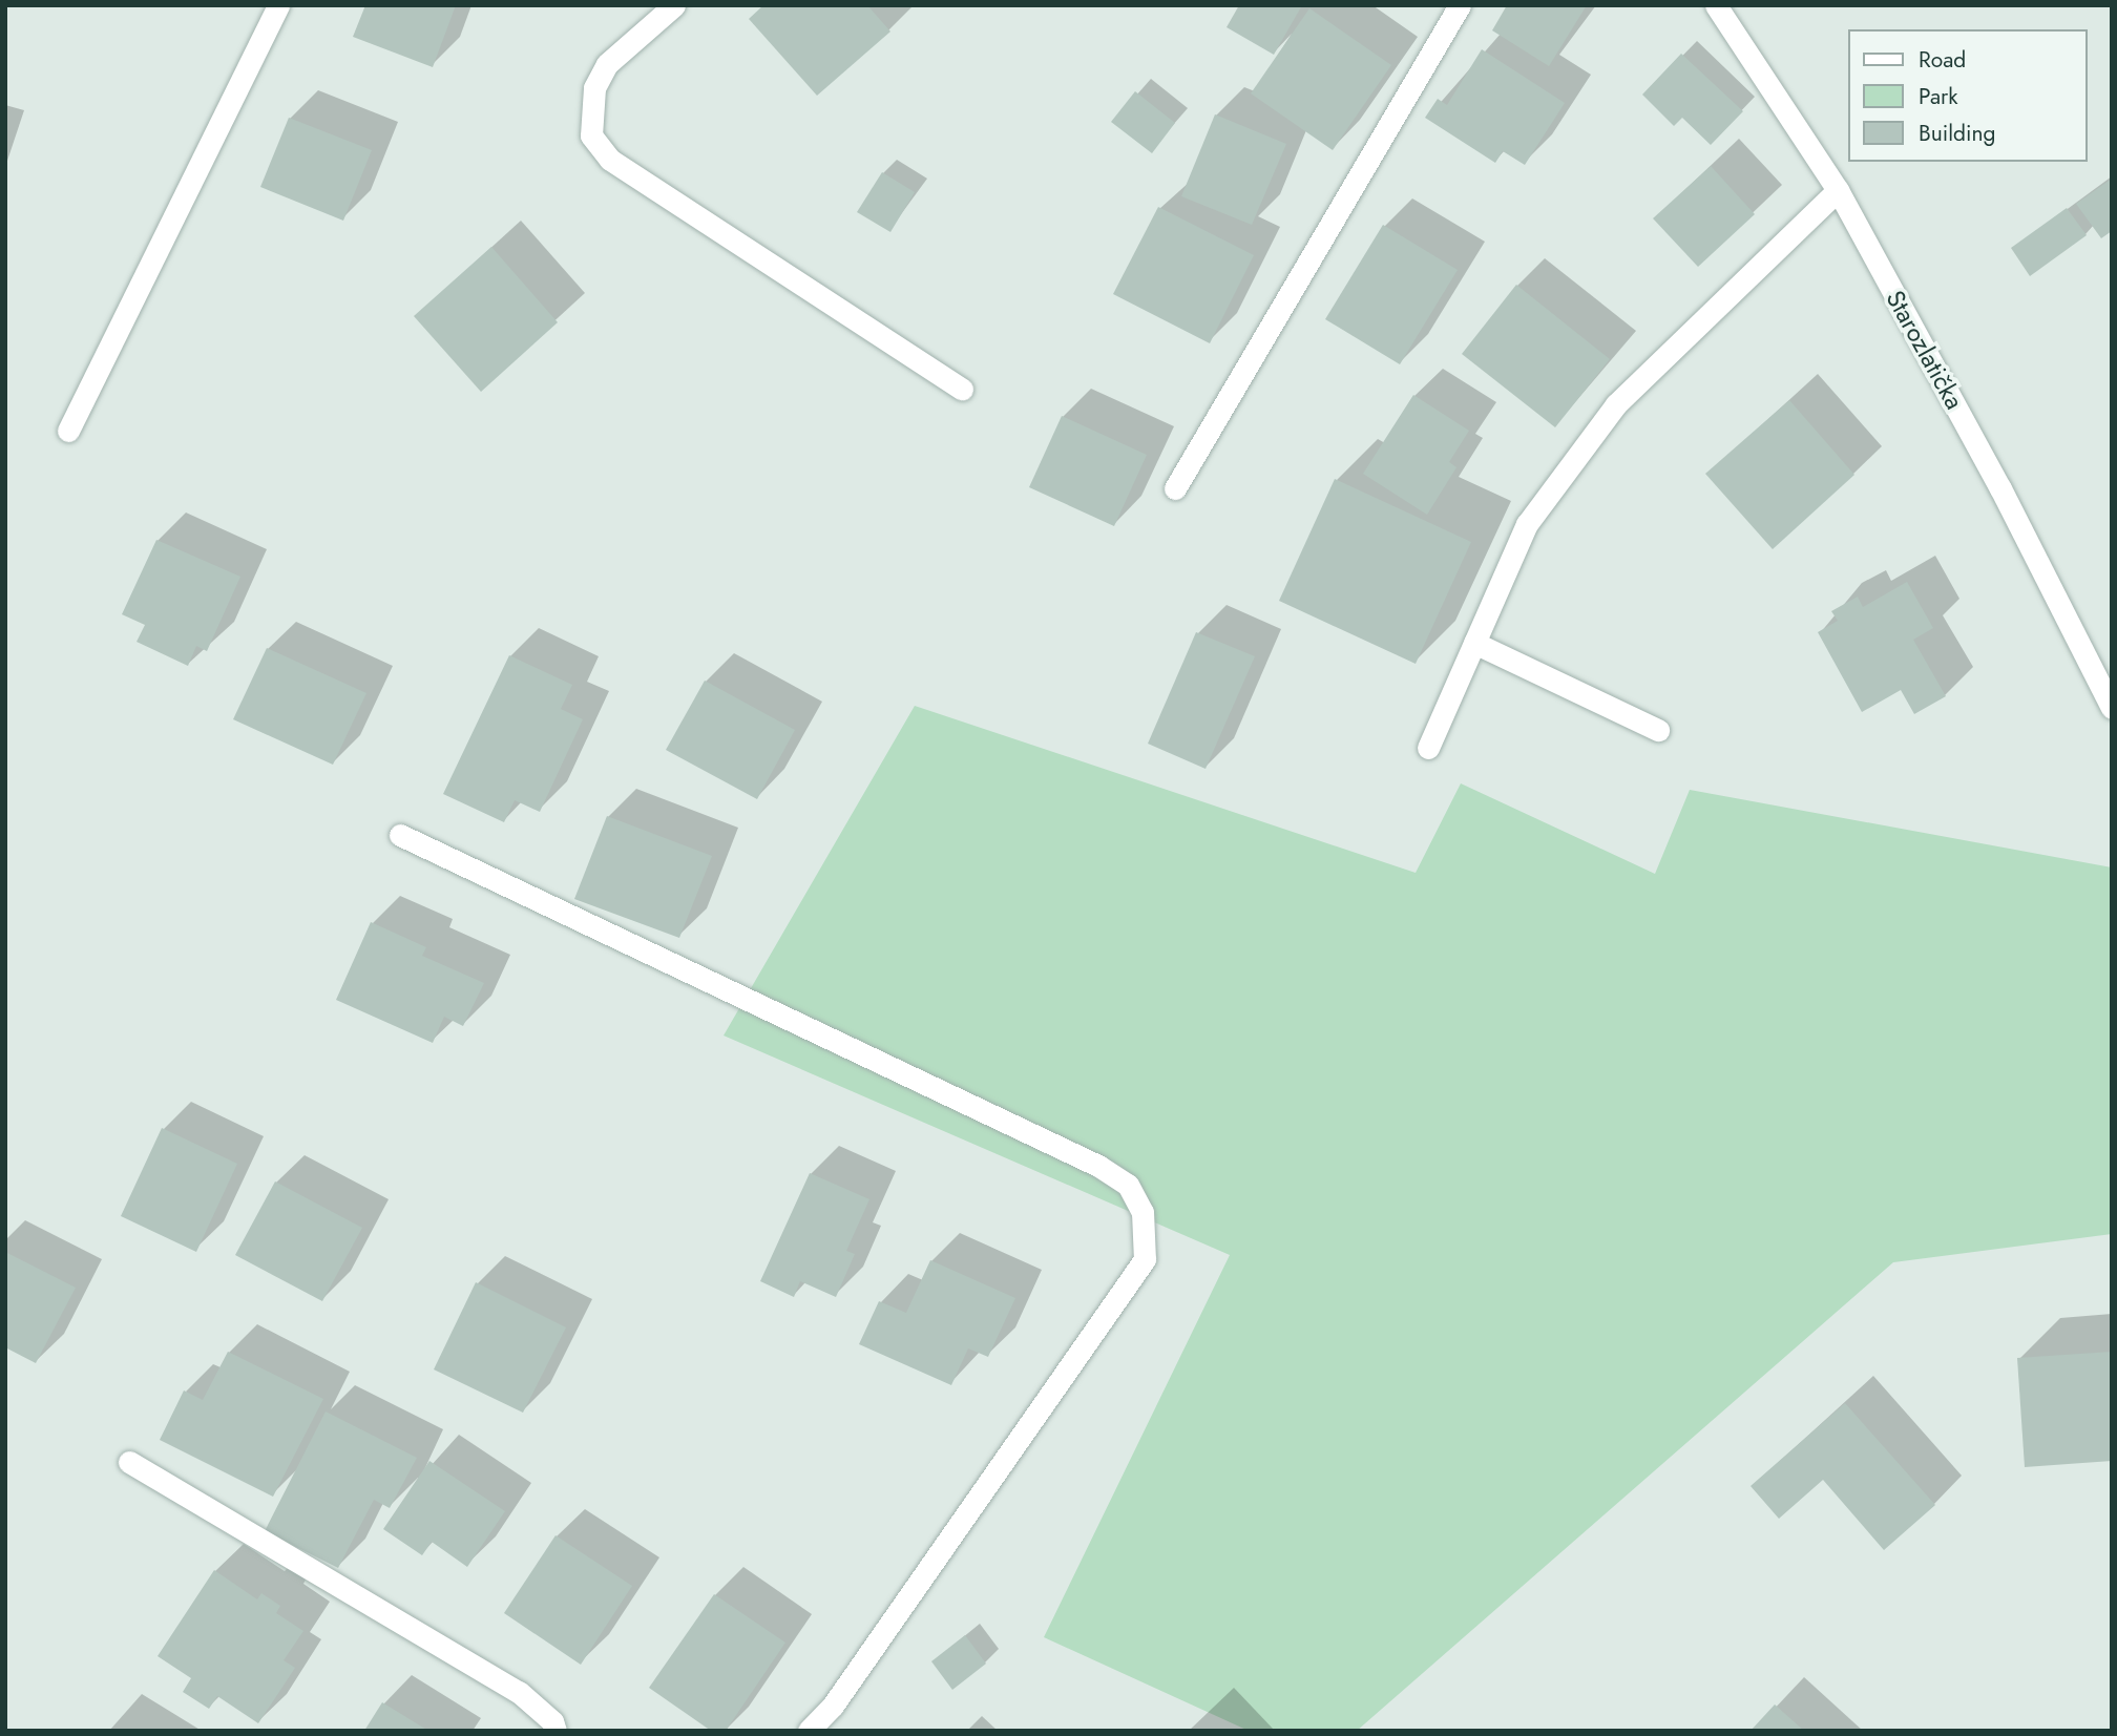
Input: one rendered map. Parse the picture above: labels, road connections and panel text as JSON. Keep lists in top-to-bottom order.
{
  "streets": {
    "street": ["Starozlatička"]
  },
  "legend": ["Road", "Park", "Building"]
}
